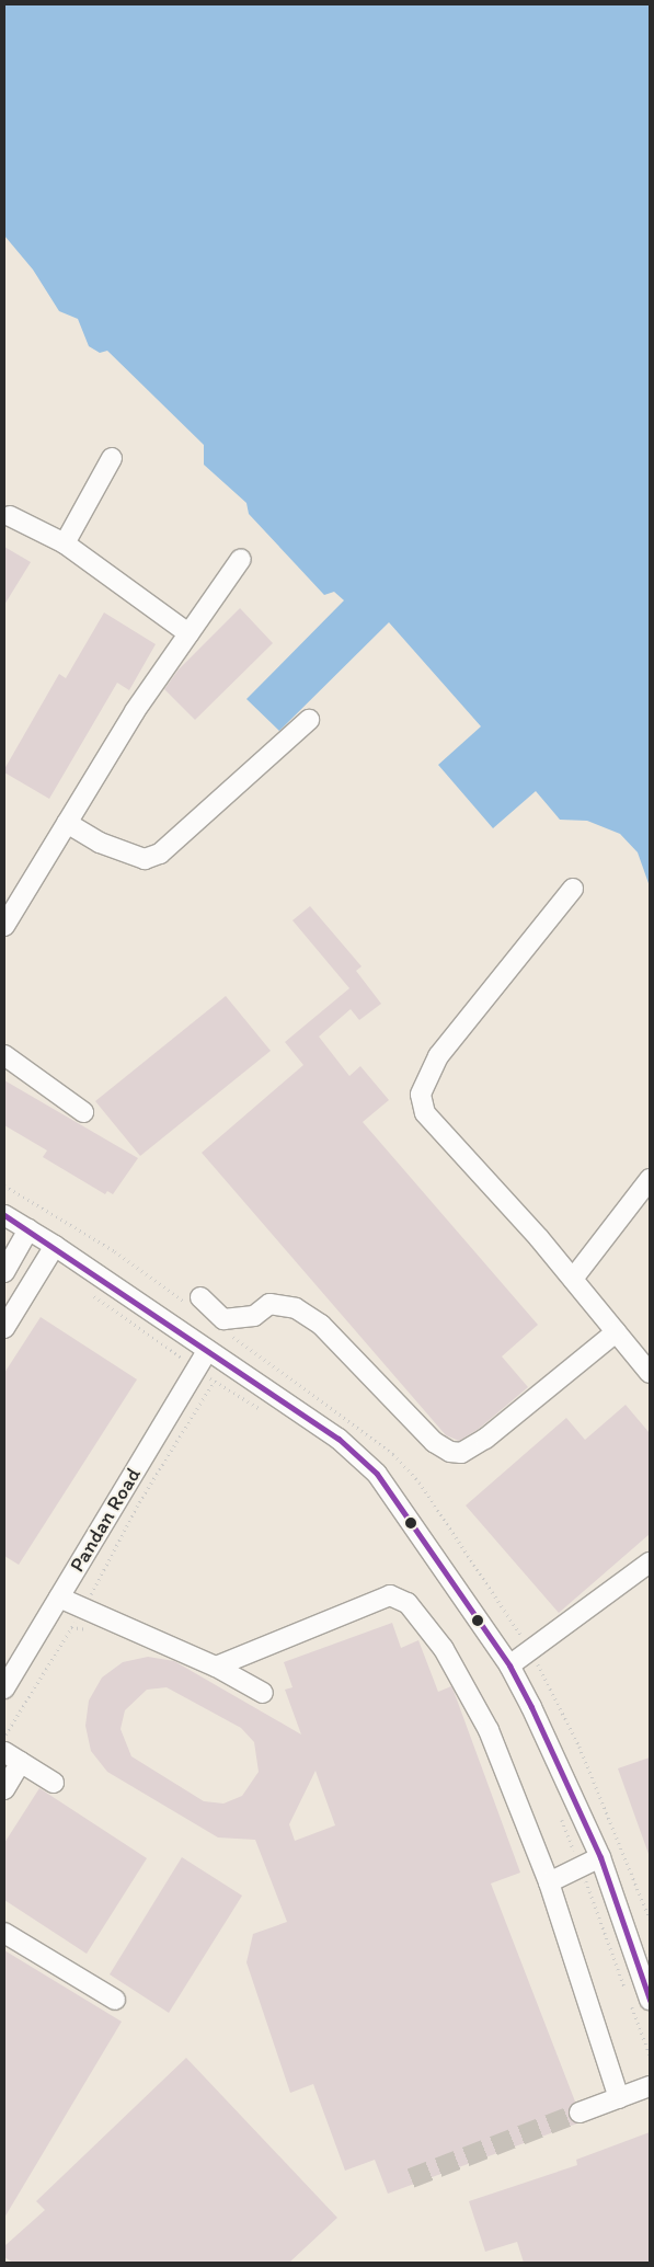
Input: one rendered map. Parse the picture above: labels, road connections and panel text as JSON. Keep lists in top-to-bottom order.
{
  "streets": {
    "street": ["Pandan Road"]
  }
}
